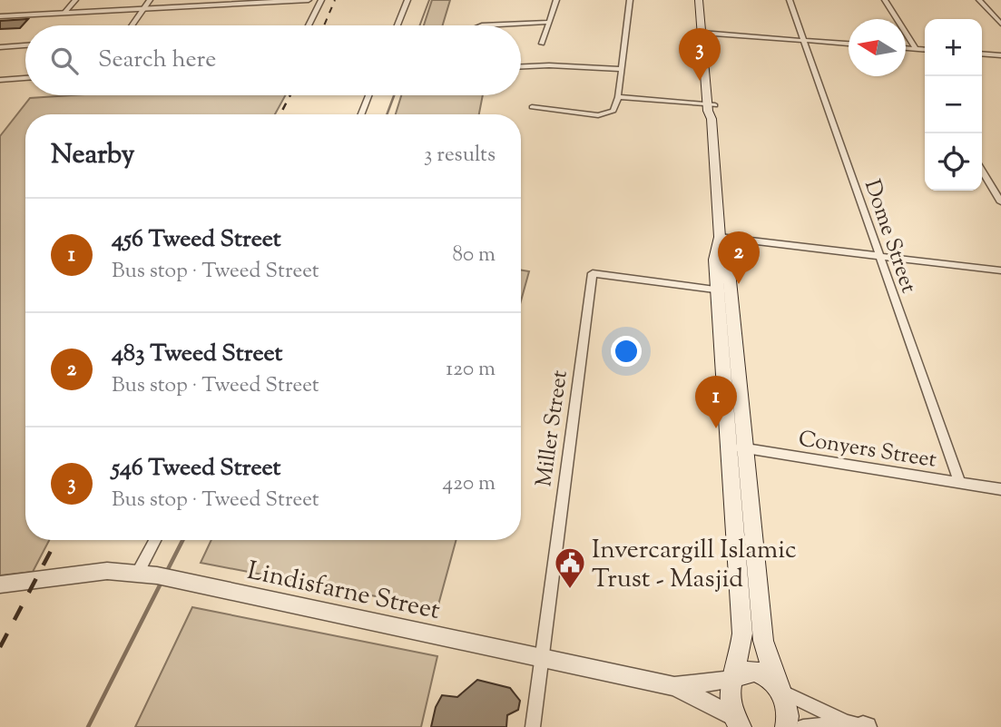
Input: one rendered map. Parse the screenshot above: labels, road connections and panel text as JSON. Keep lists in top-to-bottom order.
{
  "streets": {
    "street": [
      "Dome Street",
      "Miller Street",
      "Conyers Street",
      "Lindisfarne Street"
    ]
  },
  "crossings": [
    ["Dome Street", "Conyers Street"],
    ["Miller Street", "Lindisfarne Street"]
  ],
  "places": {
    "public building": ["Invercargill Islamic Trust - Masjid"]
  },
  "north": "left",
  "page": {
    "map_buttons": ["+", "−"],
    "search": "Search here",
    "pins": ["3", "2", "1"],
    "heading": ["Nearby", "3 results"],
    "list": [
      {
        "mark": "1",
        "name": "456 Tweed Street",
        "note": "Bus stop · Tweed Street",
        "value": "80 m"
      },
      {
        "mark": "2",
        "name": "483 Tweed Street",
        "note": "Bus stop · Tweed Street",
        "value": "120 m"
      },
      {
        "mark": "3",
        "name": "546 Tweed Street",
        "note": "Bus stop · Tweed Street",
        "value": "420 m"
      }
    ]
  }
}
